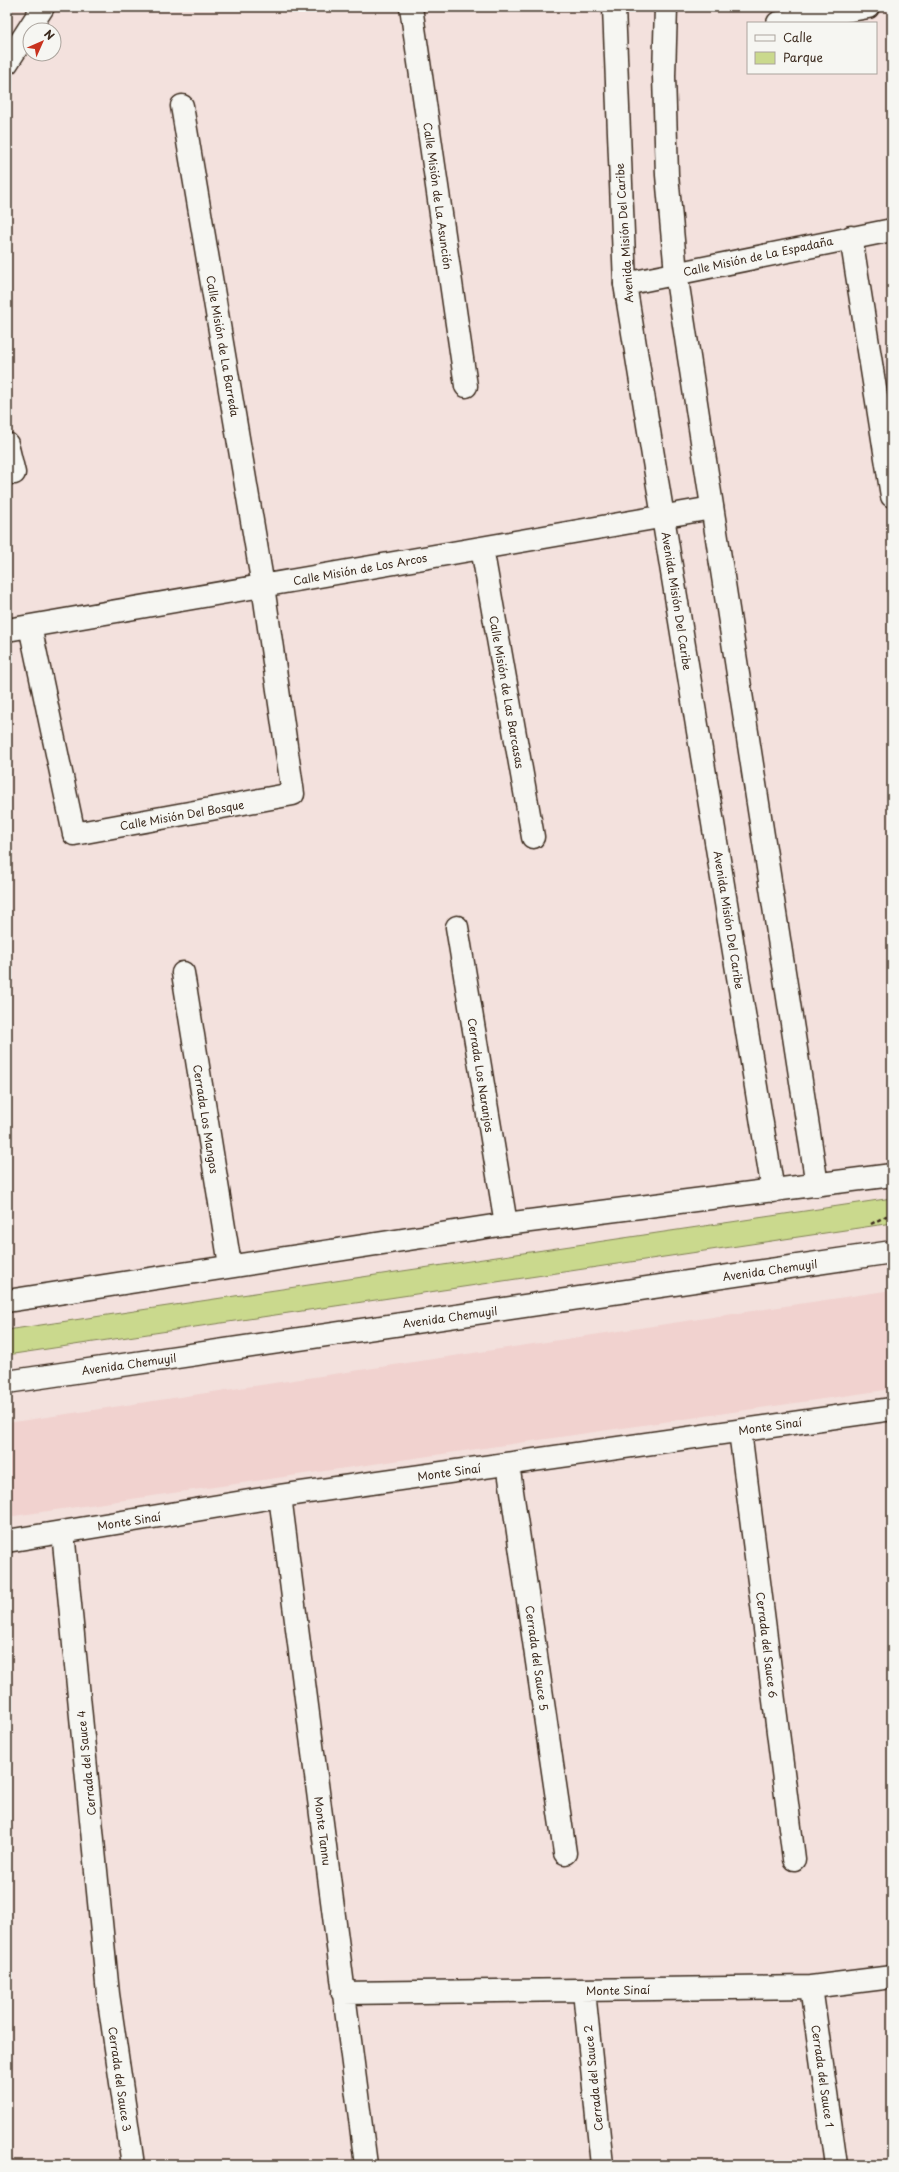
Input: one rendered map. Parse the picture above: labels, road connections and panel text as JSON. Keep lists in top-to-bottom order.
{
  "streets": {
    "street": [
      "Calle Misión de La Asunción",
      "Avenida Misión Del Caribe",
      "Calle Misión de La Espadaña",
      "Calle Misión de La Barreda",
      "Calle Misión de Los Arcos",
      "Calle Misión de Las Barcasas",
      "Calle Misión Del Bosque",
      "Cerrada Los Naranjos",
      "Cerrada Los Mangos",
      "Avenida Chemuyil",
      "Monte Sinaí",
      "Cerrada del Sauce 6",
      "Cerrada del Sauce 5",
      "Cerrada del Sauce 4",
      "Monte Tannu",
      "Cerrada del Sauce 1",
      "Cerrada del Sauce 2",
      "Cerrada del Sauce 3"
    ]
  },
  "crossings": [
    ["Avenida Misión Del Caribe", "Calle Misión de La Espadaña"],
    ["Avenida Misión Del Caribe", "Calle Misión de Los Arcos"],
    ["Calle Misión de La Barreda", "Calle Misión de Los Arcos"],
    ["Calle Misión de La Barreda", "Calle Misión Del Bosque"],
    ["Calle Misión de Los Arcos", "Calle Misión de Las Barcasas"],
    ["Calle Misión de Los Arcos", "Calle Misión Del Bosque"],
    ["Monte Sinaí", "Cerrada del Sauce 6"],
    ["Monte Sinaí", "Cerrada del Sauce 5"],
    ["Monte Sinaí", "Cerrada del Sauce 4"],
    ["Monte Sinaí", "Monte Tannu"],
    ["Monte Sinaí", "Cerrada del Sauce 1"],
    ["Monte Sinaí", "Cerrada del Sauce 2"],
    ["Cerrada del Sauce 4", "Cerrada del Sauce 3"]
  ],
  "legend": ["Calle", "Parque"],
  "north": "top right"
}
